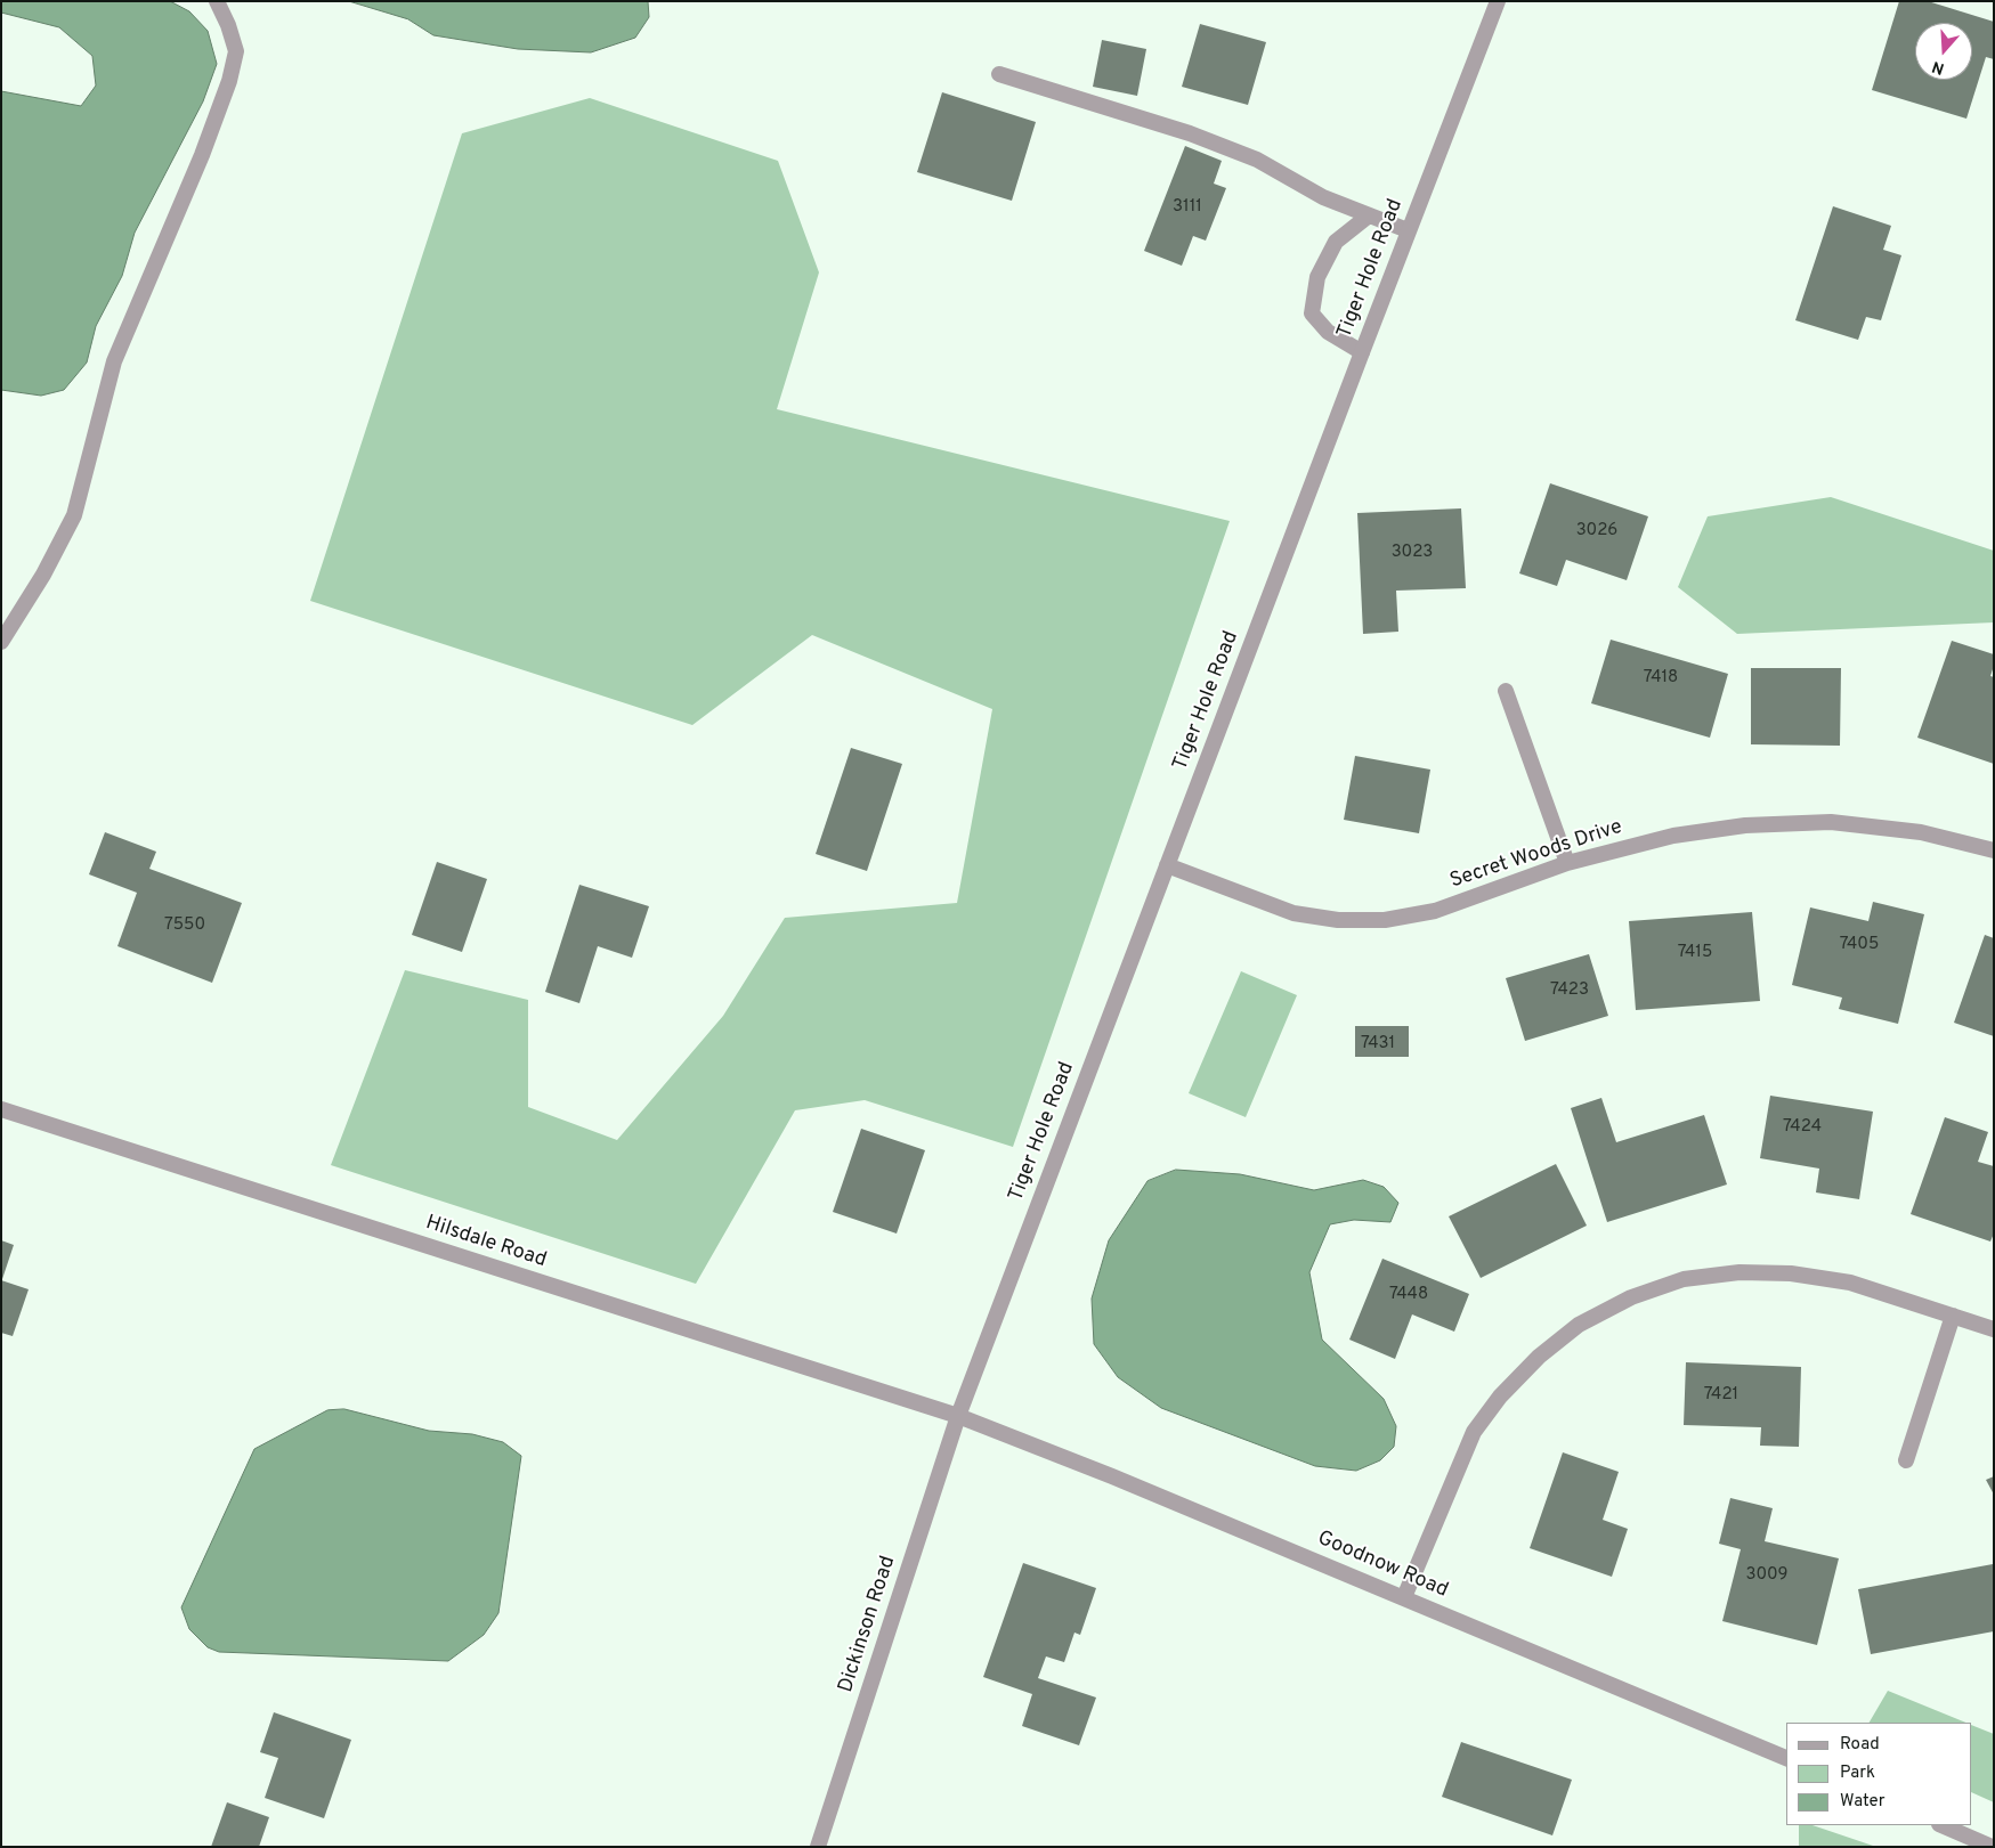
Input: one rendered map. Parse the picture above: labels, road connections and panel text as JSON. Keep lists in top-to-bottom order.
{
  "streets": {
    "street": [
      "Tiger Hole Road",
      "Secret Woods Drive",
      "Hilsdale Road",
      "Goodnow Road",
      "Dickinson Road"
    ]
  },
  "crossings": [
    ["Tiger Hole Road", "Secret Woods Drive"],
    ["Tiger Hole Road", "Hilsdale Road"],
    ["Tiger Hole Road", "Goodnow Road"],
    ["Tiger Hole Road", "Dickinson Road"],
    ["Hilsdale Road", "Goodnow Road"],
    ["Hilsdale Road", "Dickinson Road"],
    ["Goodnow Road", "Dickinson Road"]
  ],
  "house_numbers": [
    "3111",
    "3026",
    "3023",
    "7418",
    "7550",
    "7405",
    "7415",
    "7423",
    "7431",
    "7424",
    "7448",
    "7421",
    "3009"
  ],
  "legend": ["Road", "Park", "Water"],
  "north": "bottom"
}
